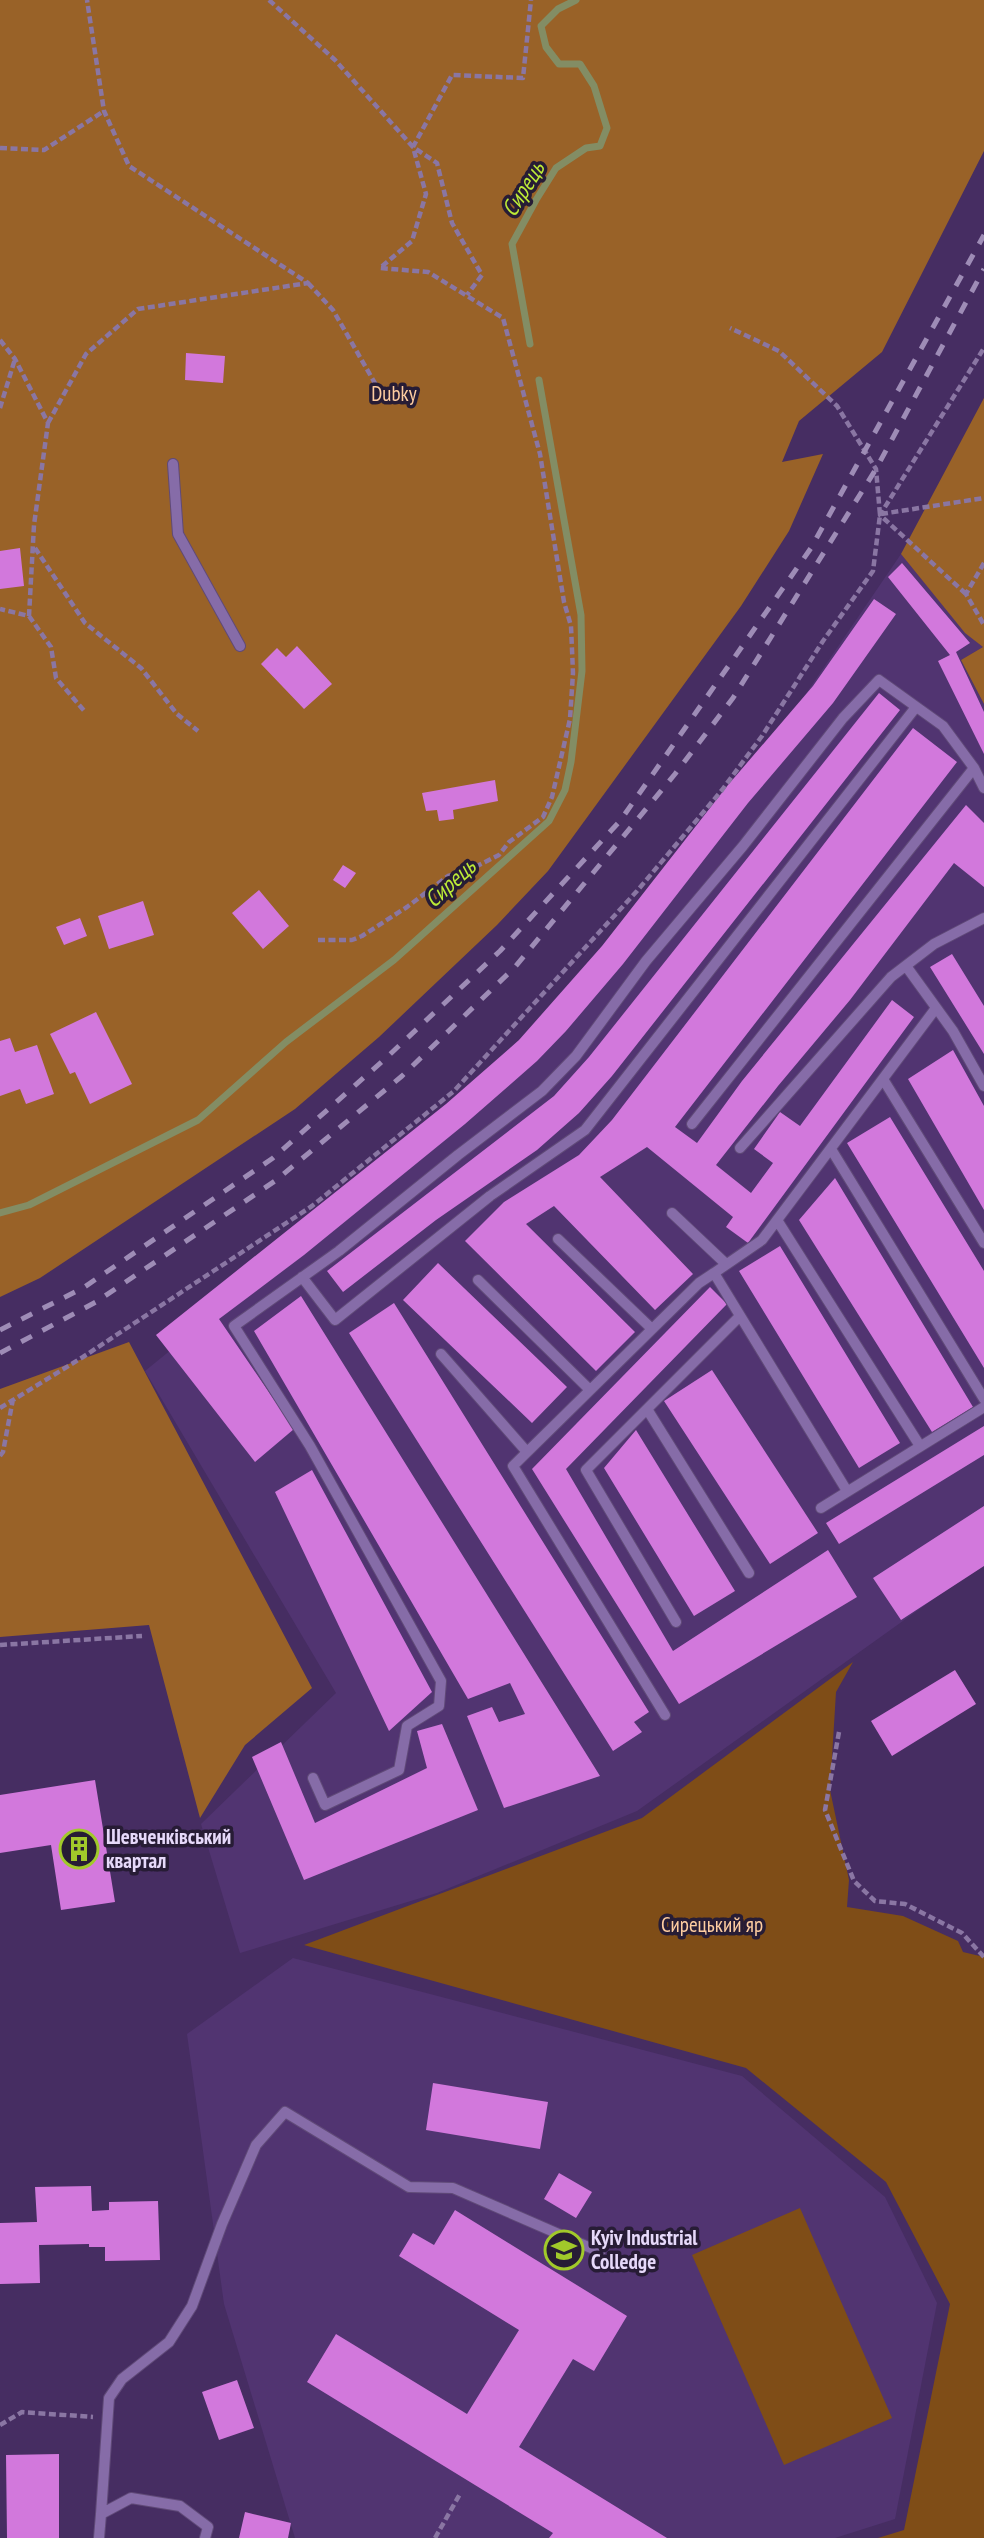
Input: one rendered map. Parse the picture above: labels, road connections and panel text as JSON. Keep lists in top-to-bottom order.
{
  "water": ["Сирець"],
  "parks": ["Dubky", "Сирецький яр"],
  "places": {
    "building": ["Шевченківський квартал"],
    "school or university": ["Kyiv Industrial Colledge"]
  }
}
